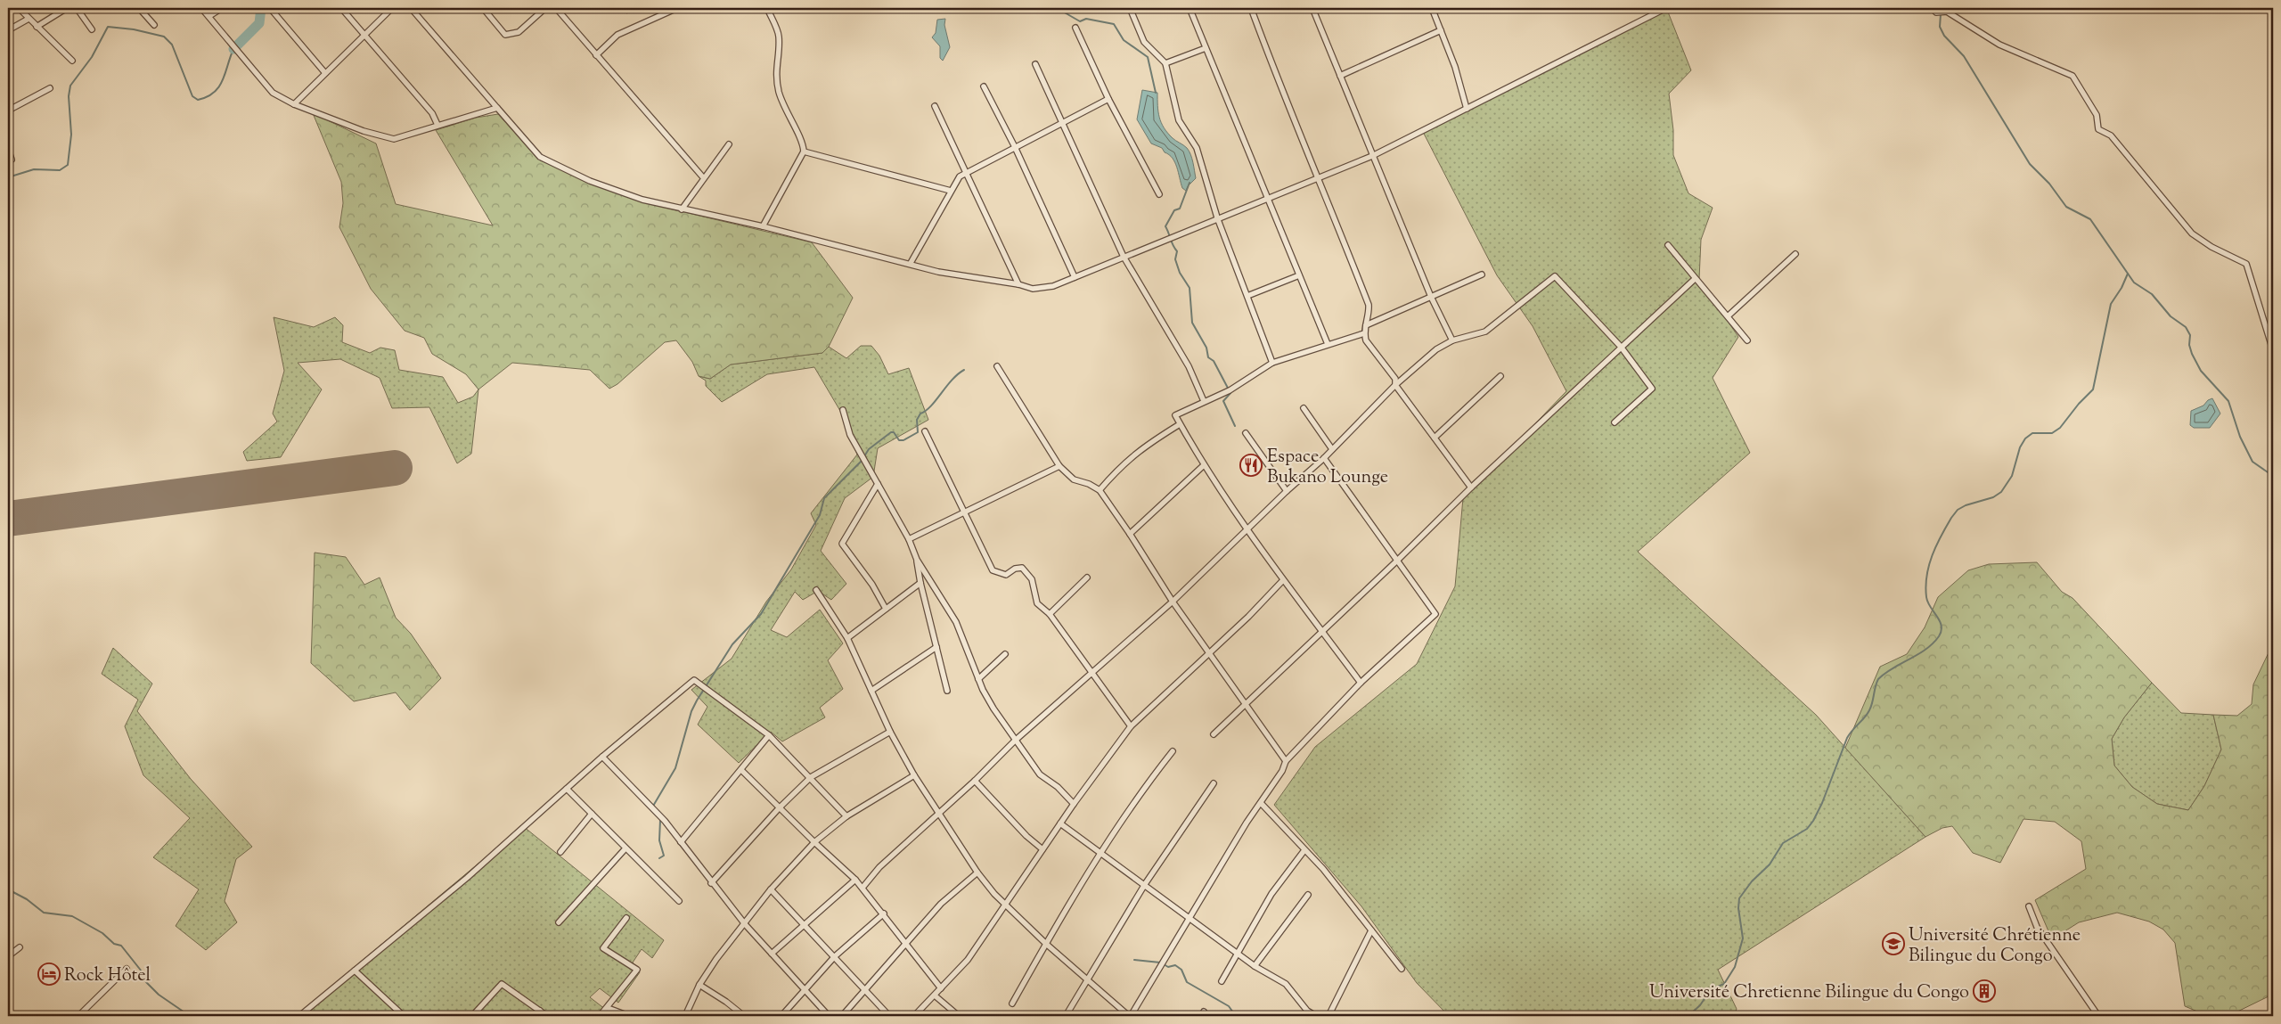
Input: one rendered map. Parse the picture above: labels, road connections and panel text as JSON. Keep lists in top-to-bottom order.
{
  "places": {
    "restaurant": ["Espace Bukano Lounge"],
    "school or university": ["Université Chrétienne Bilingue du Congo"],
    "hotel": ["Rock Hôtel"],
    "building": ["Université Chretienne Bilingue du Congo"]
  }
}
